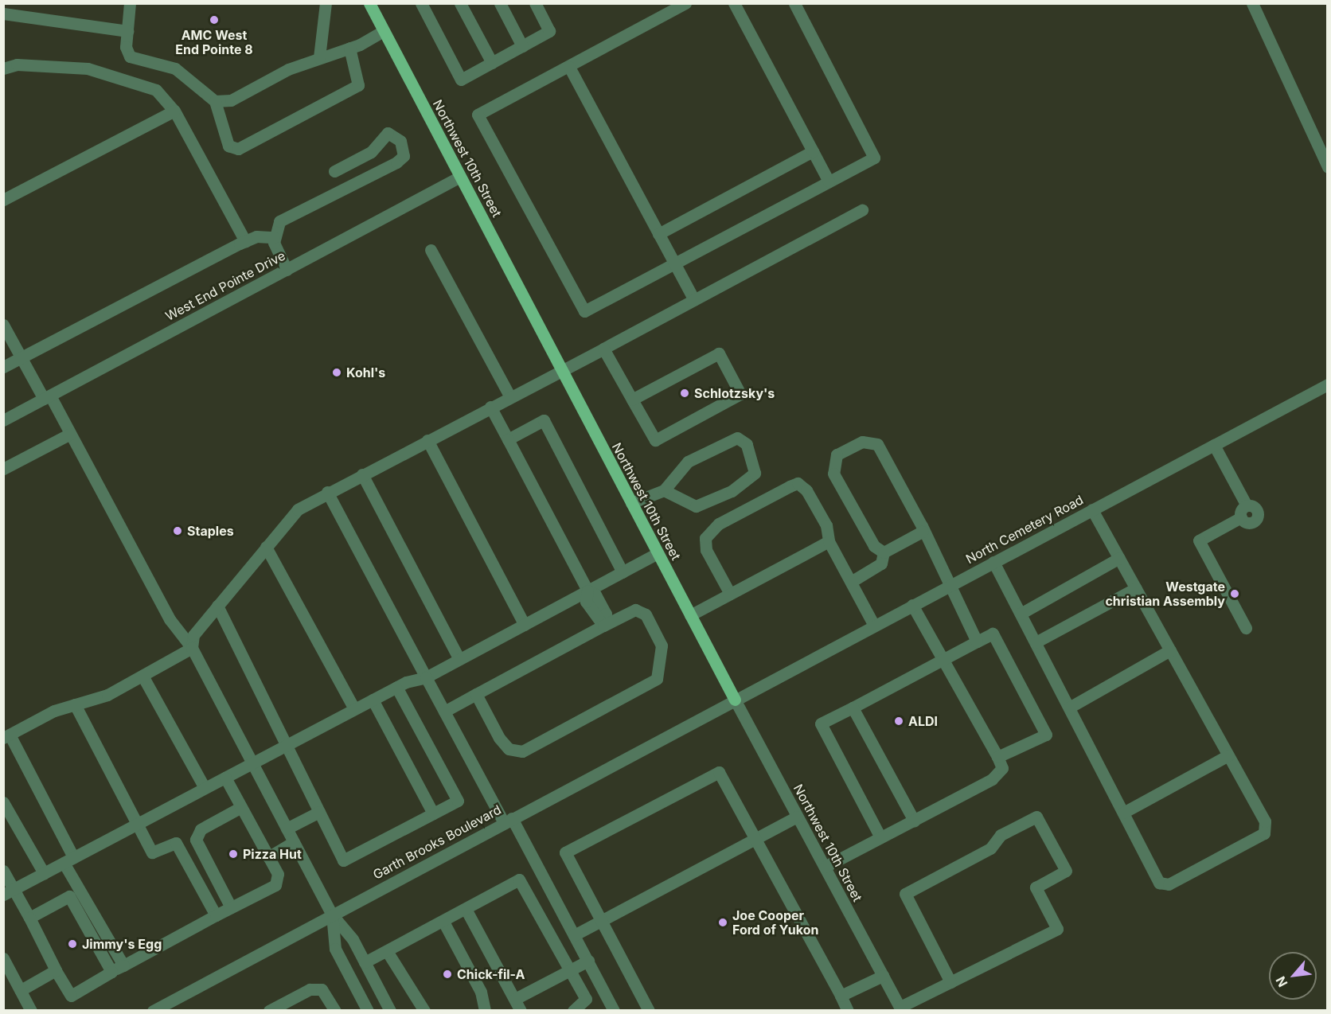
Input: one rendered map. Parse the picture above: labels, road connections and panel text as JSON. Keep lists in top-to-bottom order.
{
  "streets": {
    "main road": ["Northwest 10th Street"],
    "street": ["West End Pointe Drive", "North Cemetery Road", "Garth Brooks Boulevard"]
  },
  "crossings": [
    ["Northwest 10th Street", "West End Pointe Drive"],
    ["Northwest 10th Street", "North Cemetery Road"],
    ["Northwest 10th Street", "Garth Brooks Boulevard"],
    ["North Cemetery Road", "Garth Brooks Boulevard"]
  ],
  "places": [
    "AMC West End Pointe 8",
    "Kohl's",
    "Schlotzsky's",
    "Staples",
    "Westgate christian Assembly",
    "ALDI",
    "Pizza Hut",
    "Joe Cooper Ford of Yukon",
    "Jimmy's Egg",
    "Chick-fil-A"
  ],
  "north": "bottom left"
}
